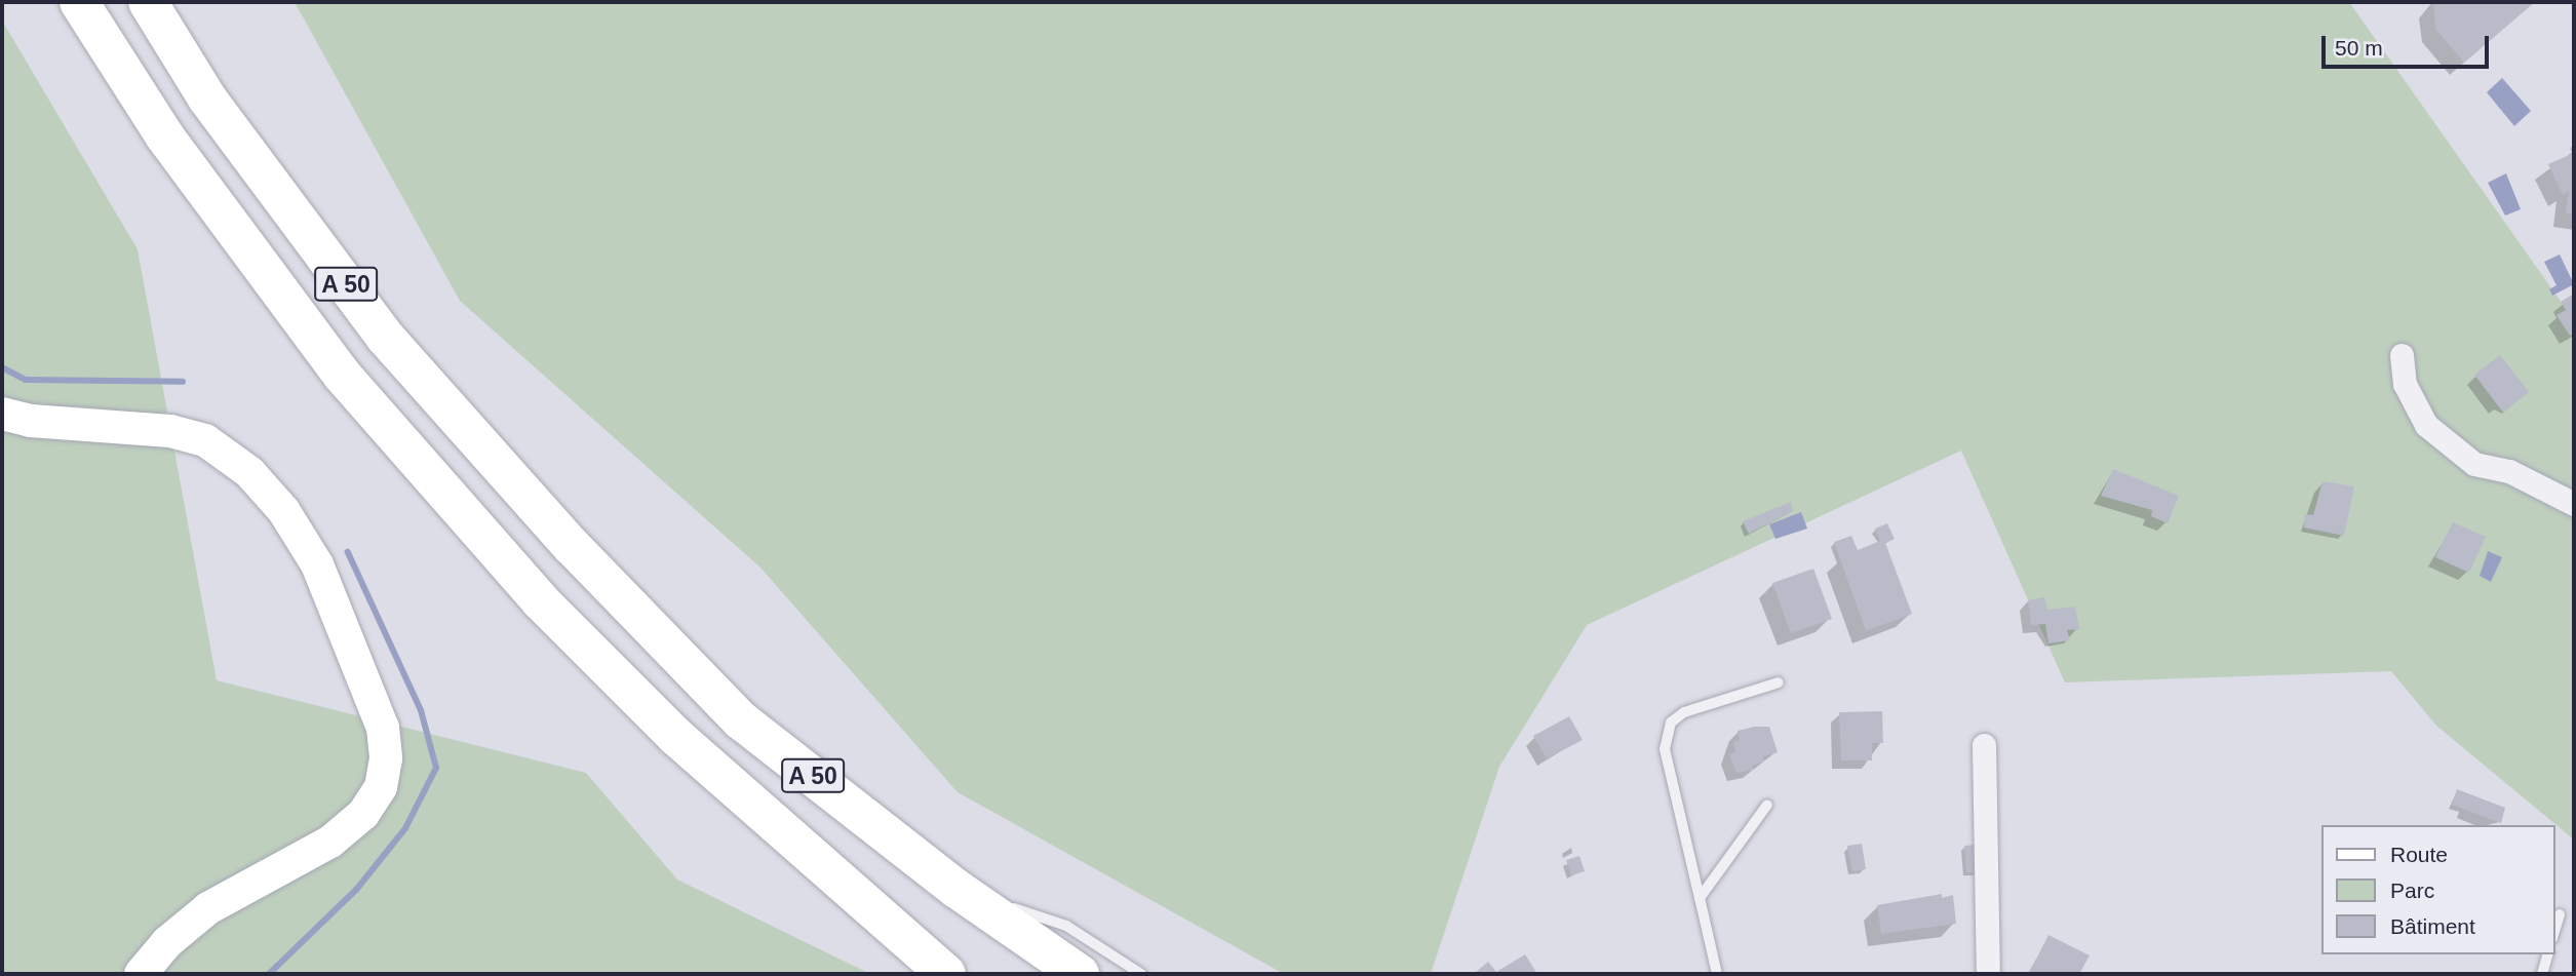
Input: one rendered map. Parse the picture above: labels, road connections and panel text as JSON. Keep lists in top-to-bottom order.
{
  "streets": {
    "highway": ["A 50"]
  },
  "legend": ["Route", "Parc", "Bâtiment"],
  "scale_bar": "50 m"
}
